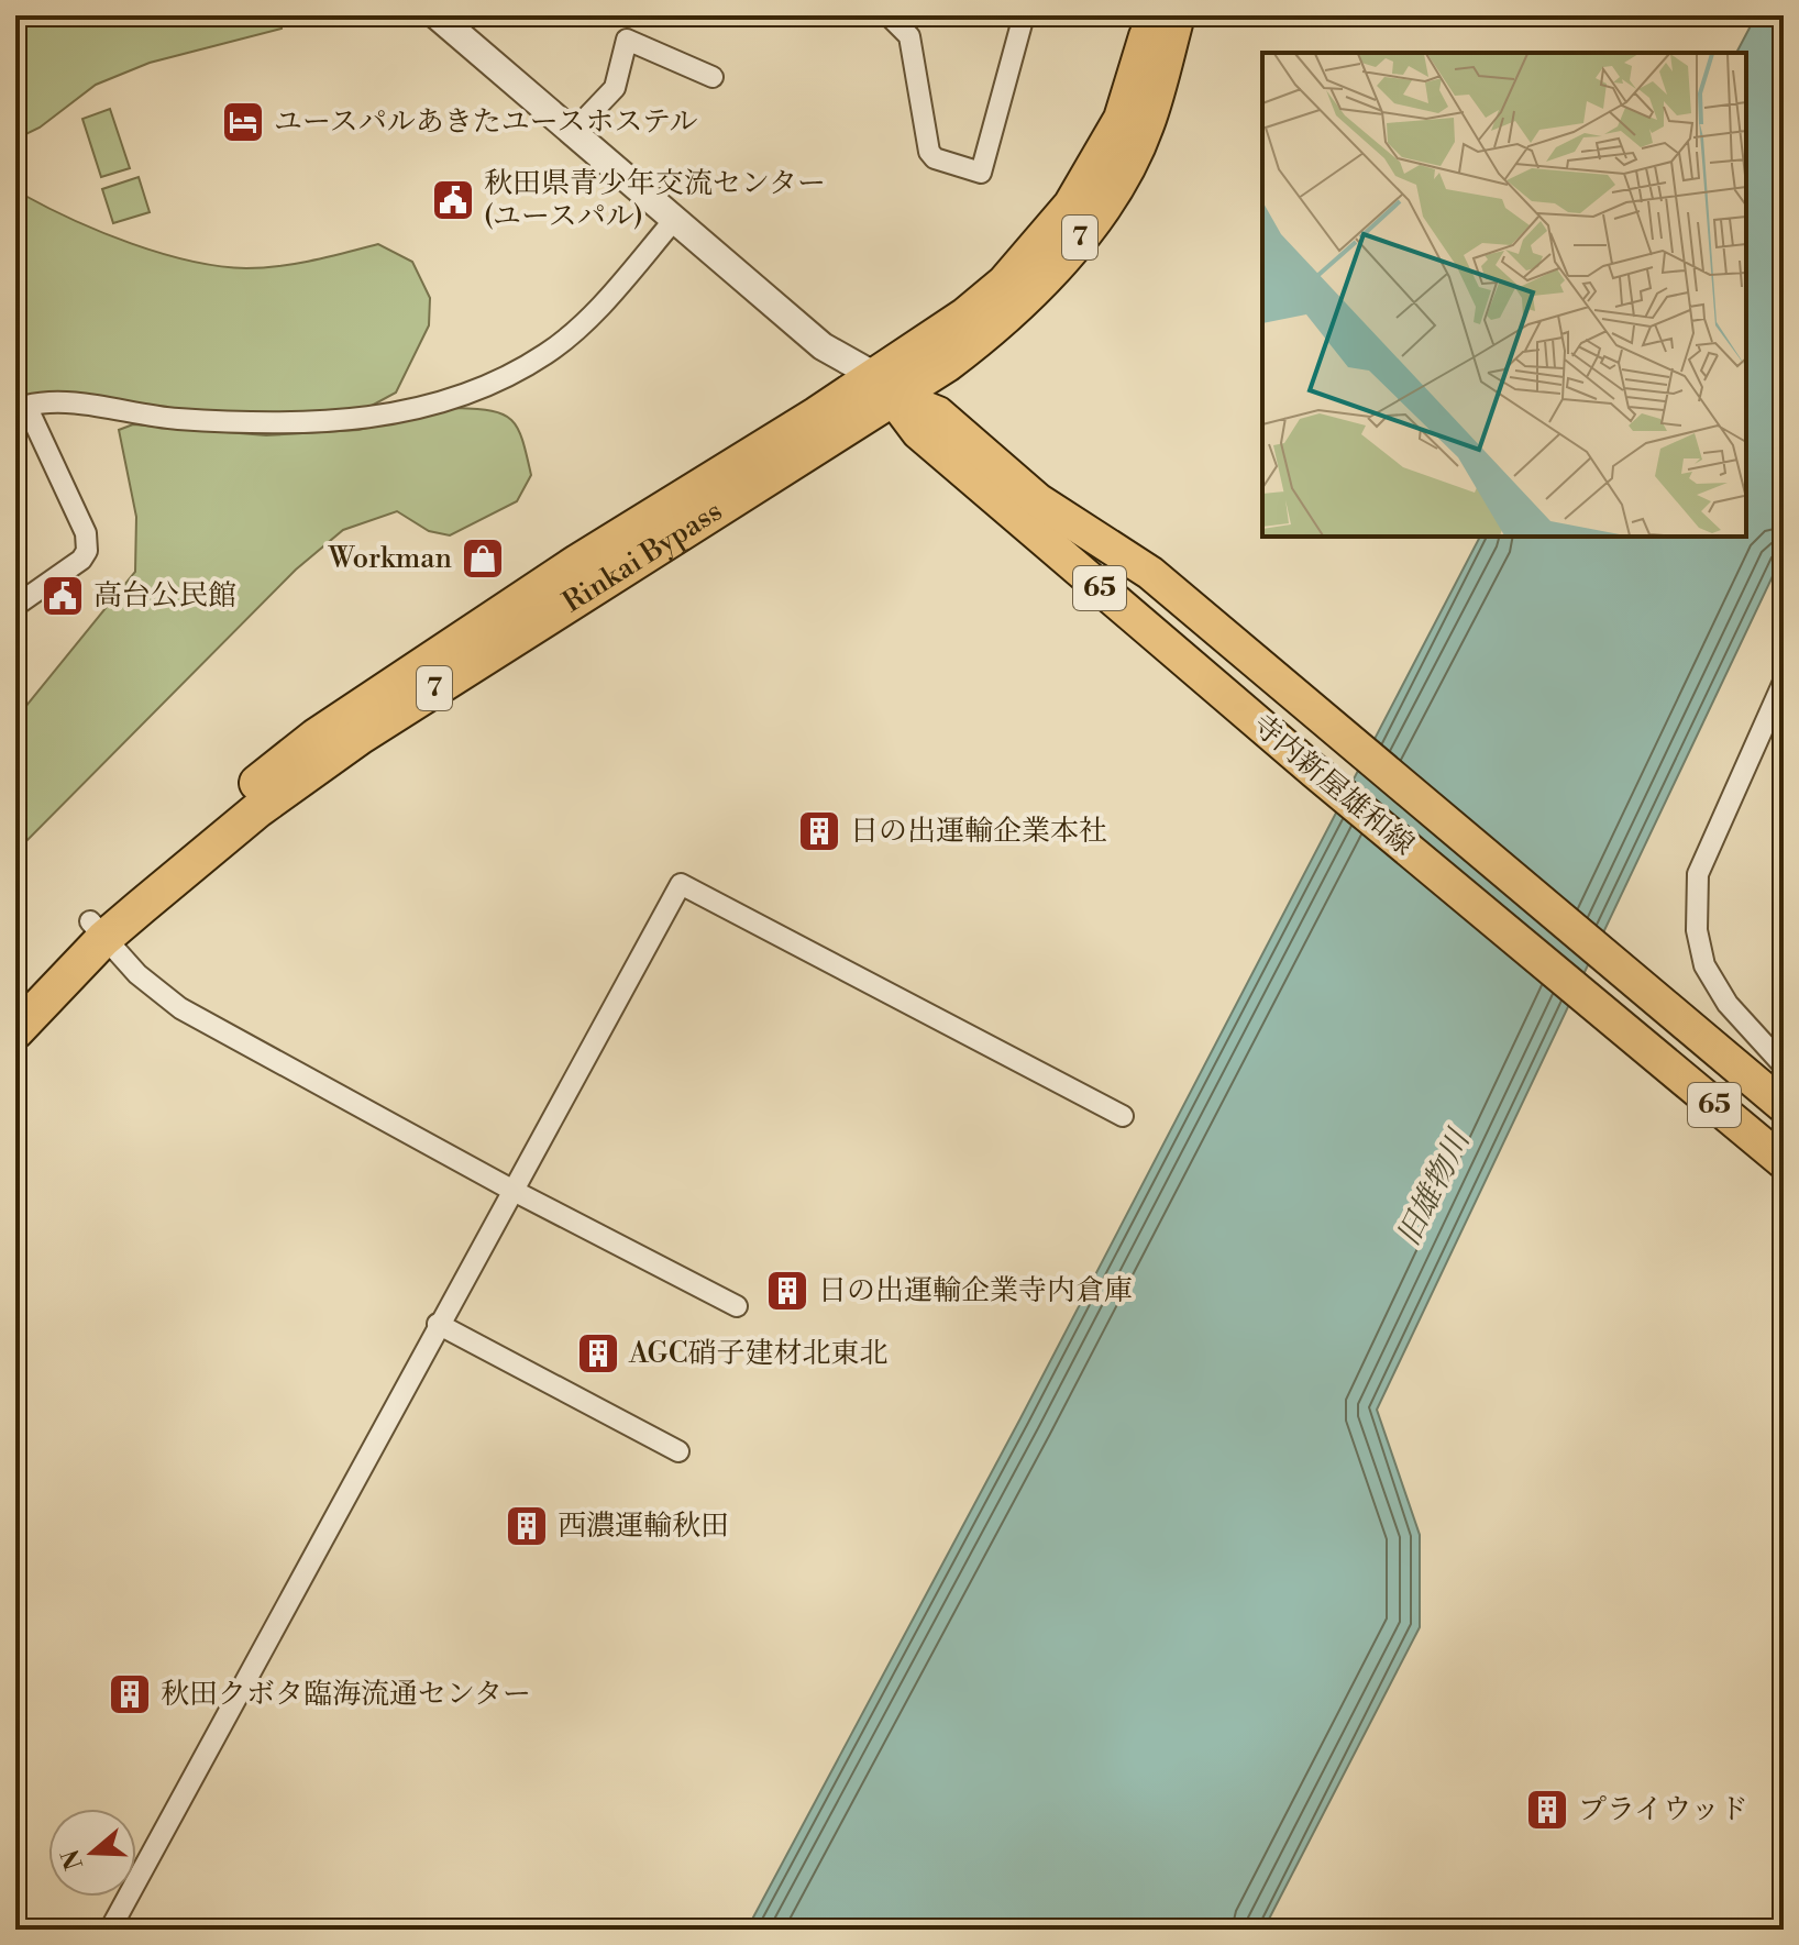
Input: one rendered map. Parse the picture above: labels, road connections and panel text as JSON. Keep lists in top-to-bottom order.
{
  "streets": {
    "highway": ["7", "Rinkai Bypass"],
    "main road": ["65", "寺内新屋雄和線"]
  },
  "crossings": [
    ["Rinkai Bypass", "寺内新屋雄和線"]
  ],
  "water": ["旧雄物川"],
  "places": {
    "hotel": ["ユースパルあきたユースホステル"],
    "public building": ["秋田県青少年交流センター (ユースパル)", "高台公民館"],
    "shop": ["Workman"],
    "building": [
      "日の出運輸企業本社",
      "日の出運輸企業寺内倉庫",
      "AGC硝子建材北東北",
      "西濃運輸秋田",
      "秋田クボタ臨海流通センター",
      "プライウッド"
    ]
  },
  "north": "left"
}
